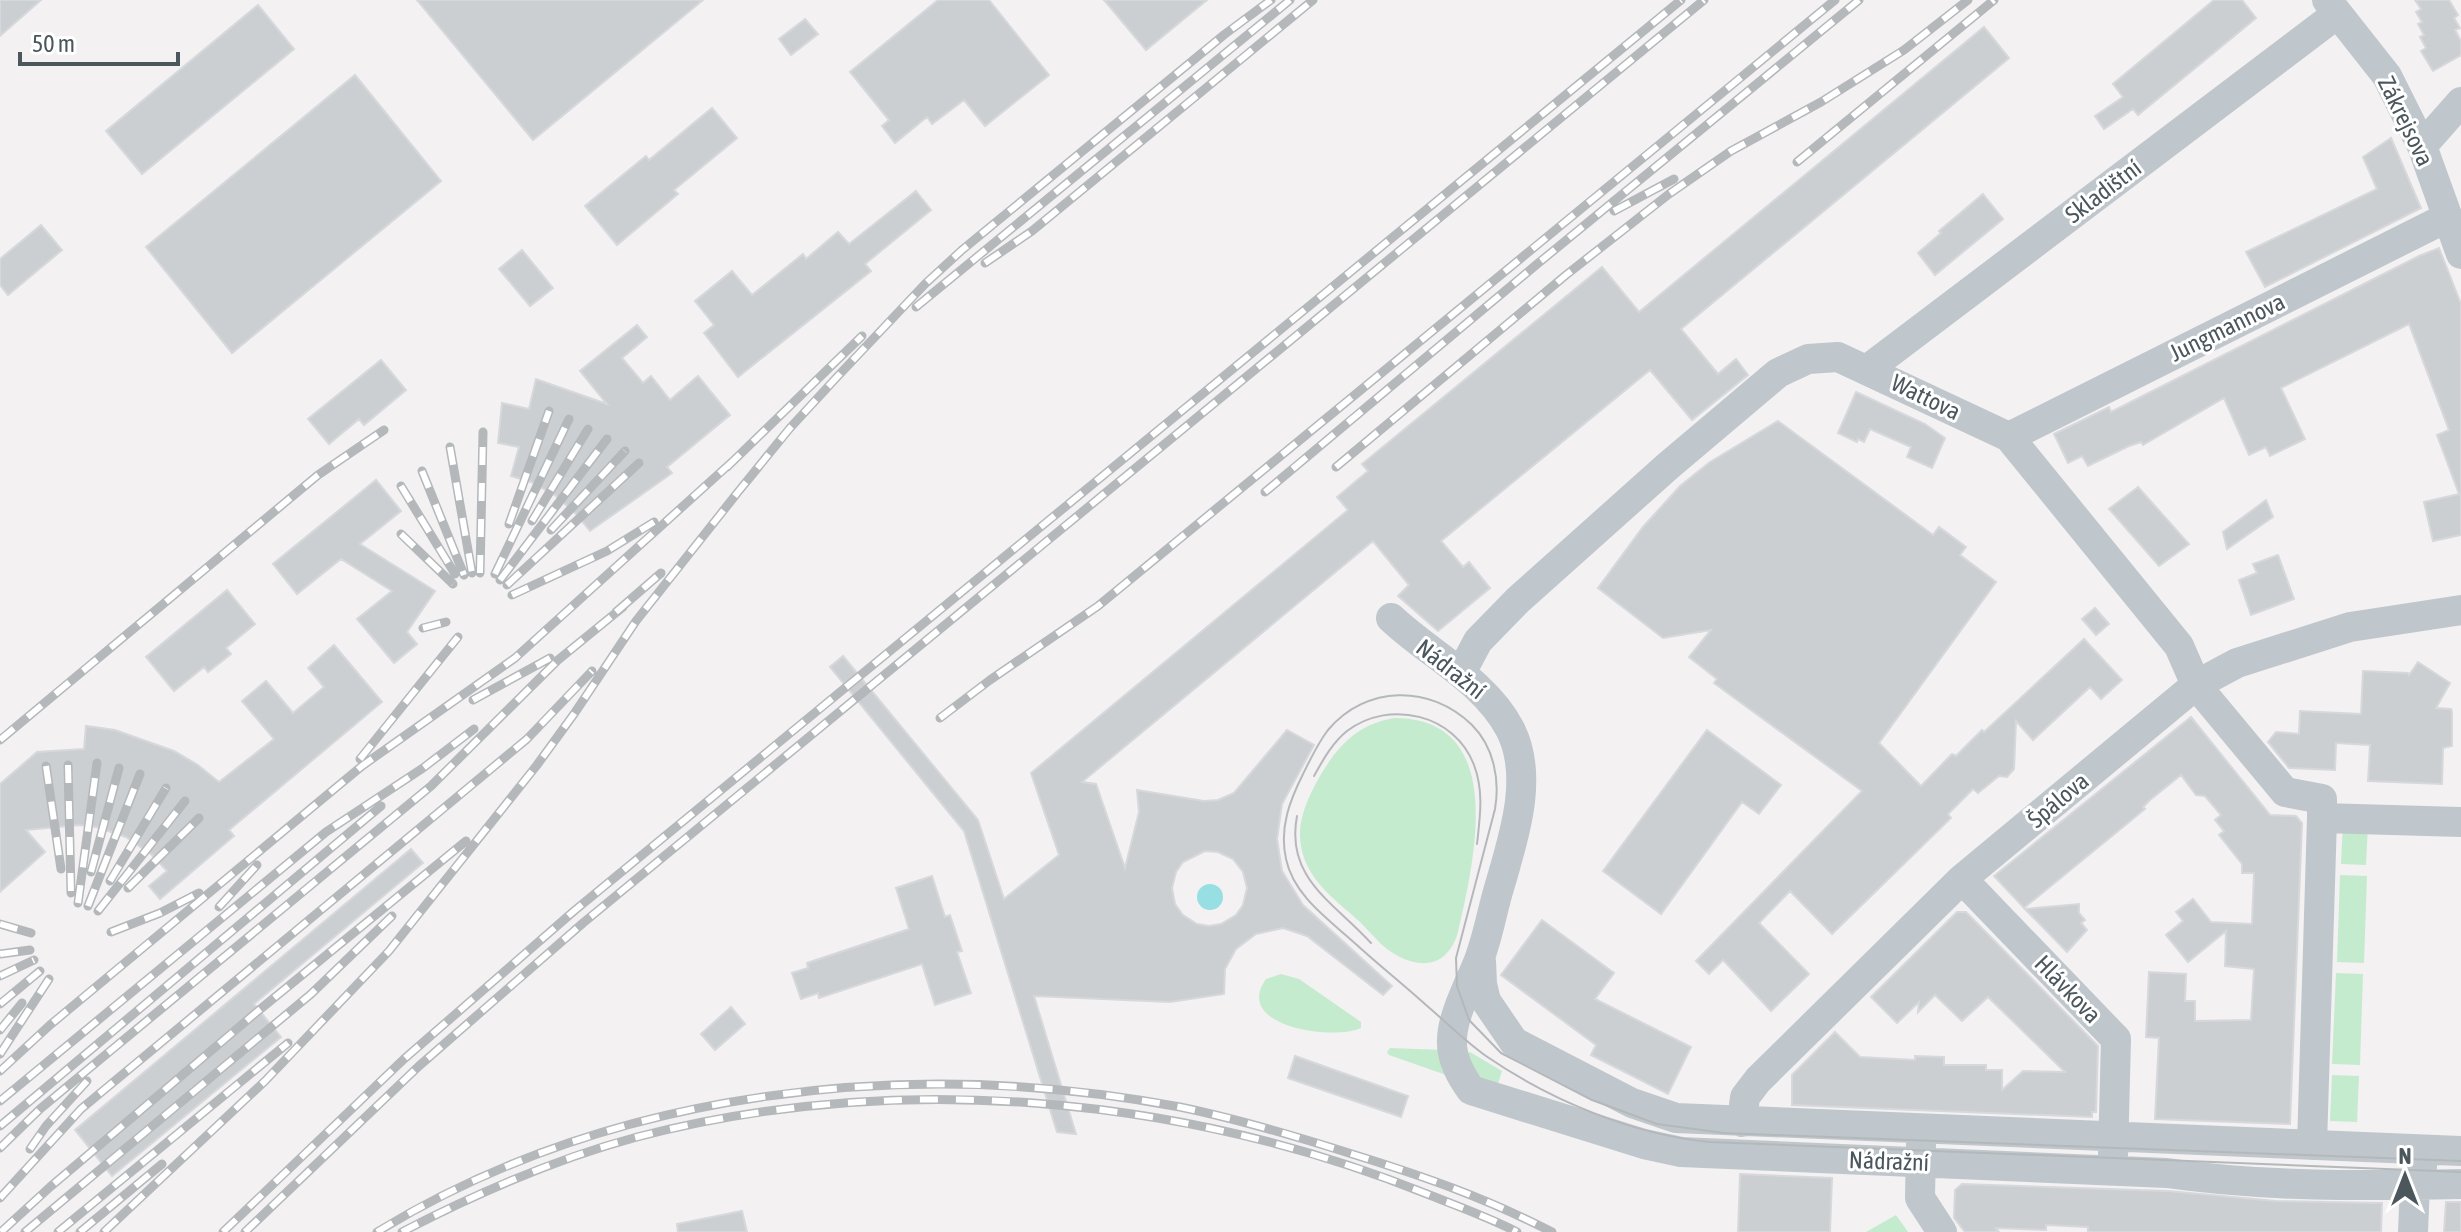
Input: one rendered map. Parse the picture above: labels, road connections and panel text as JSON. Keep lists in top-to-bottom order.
{
  "streets": {
    "street": [
      "Zákrejsova",
      "Skladištní",
      "Jungmannova",
      "Wattova",
      "Nádražní",
      "Špálova",
      "Hlávkova"
    ]
  },
  "crossings": [
    ["Zákrejsova", "Skladištní"],
    ["Zákrejsova", "Jungmannova"],
    ["Skladištní", "Wattova"],
    ["Jungmannova", "Wattova"],
    ["Wattova", "Nádražní"],
    ["Wattova", "Špálova"],
    ["Nádražní", "Špálova"],
    ["Nádražní", "Hlávkova"],
    ["Špálova", "Hlávkova"]
  ],
  "scale_bar": "50 m",
  "north": "top"
}
